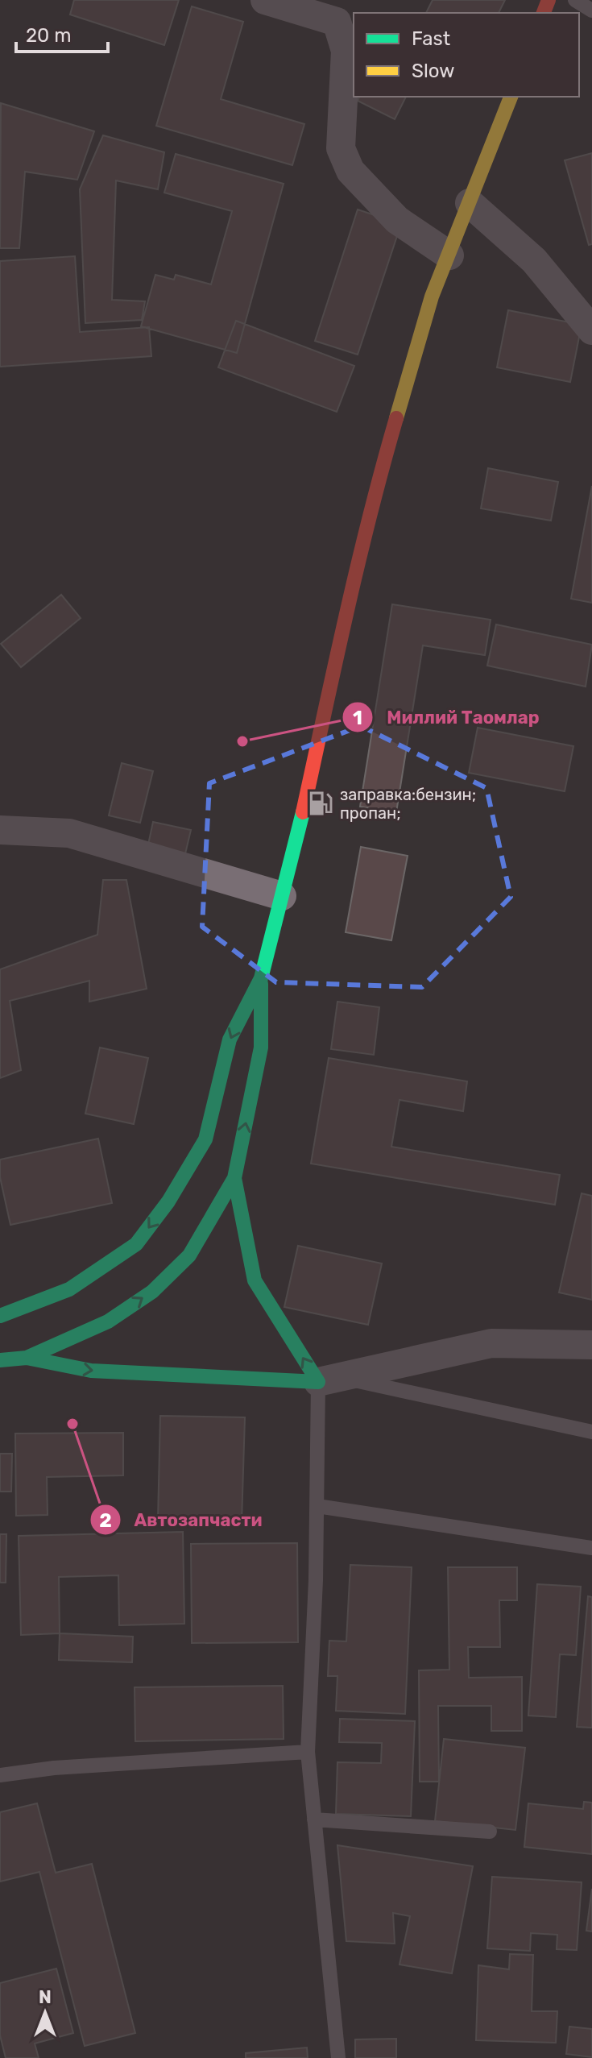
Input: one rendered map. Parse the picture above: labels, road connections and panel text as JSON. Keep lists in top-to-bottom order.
{
  "places": {
    "other": ["Миллий Таомлар", "Автозапчасти"],
    "fuel station": ["заправка:бензин; пропан;"]
  },
  "legend": ["Fast", "Slow"],
  "scale_bar": "20 m",
  "north": "top"
}
